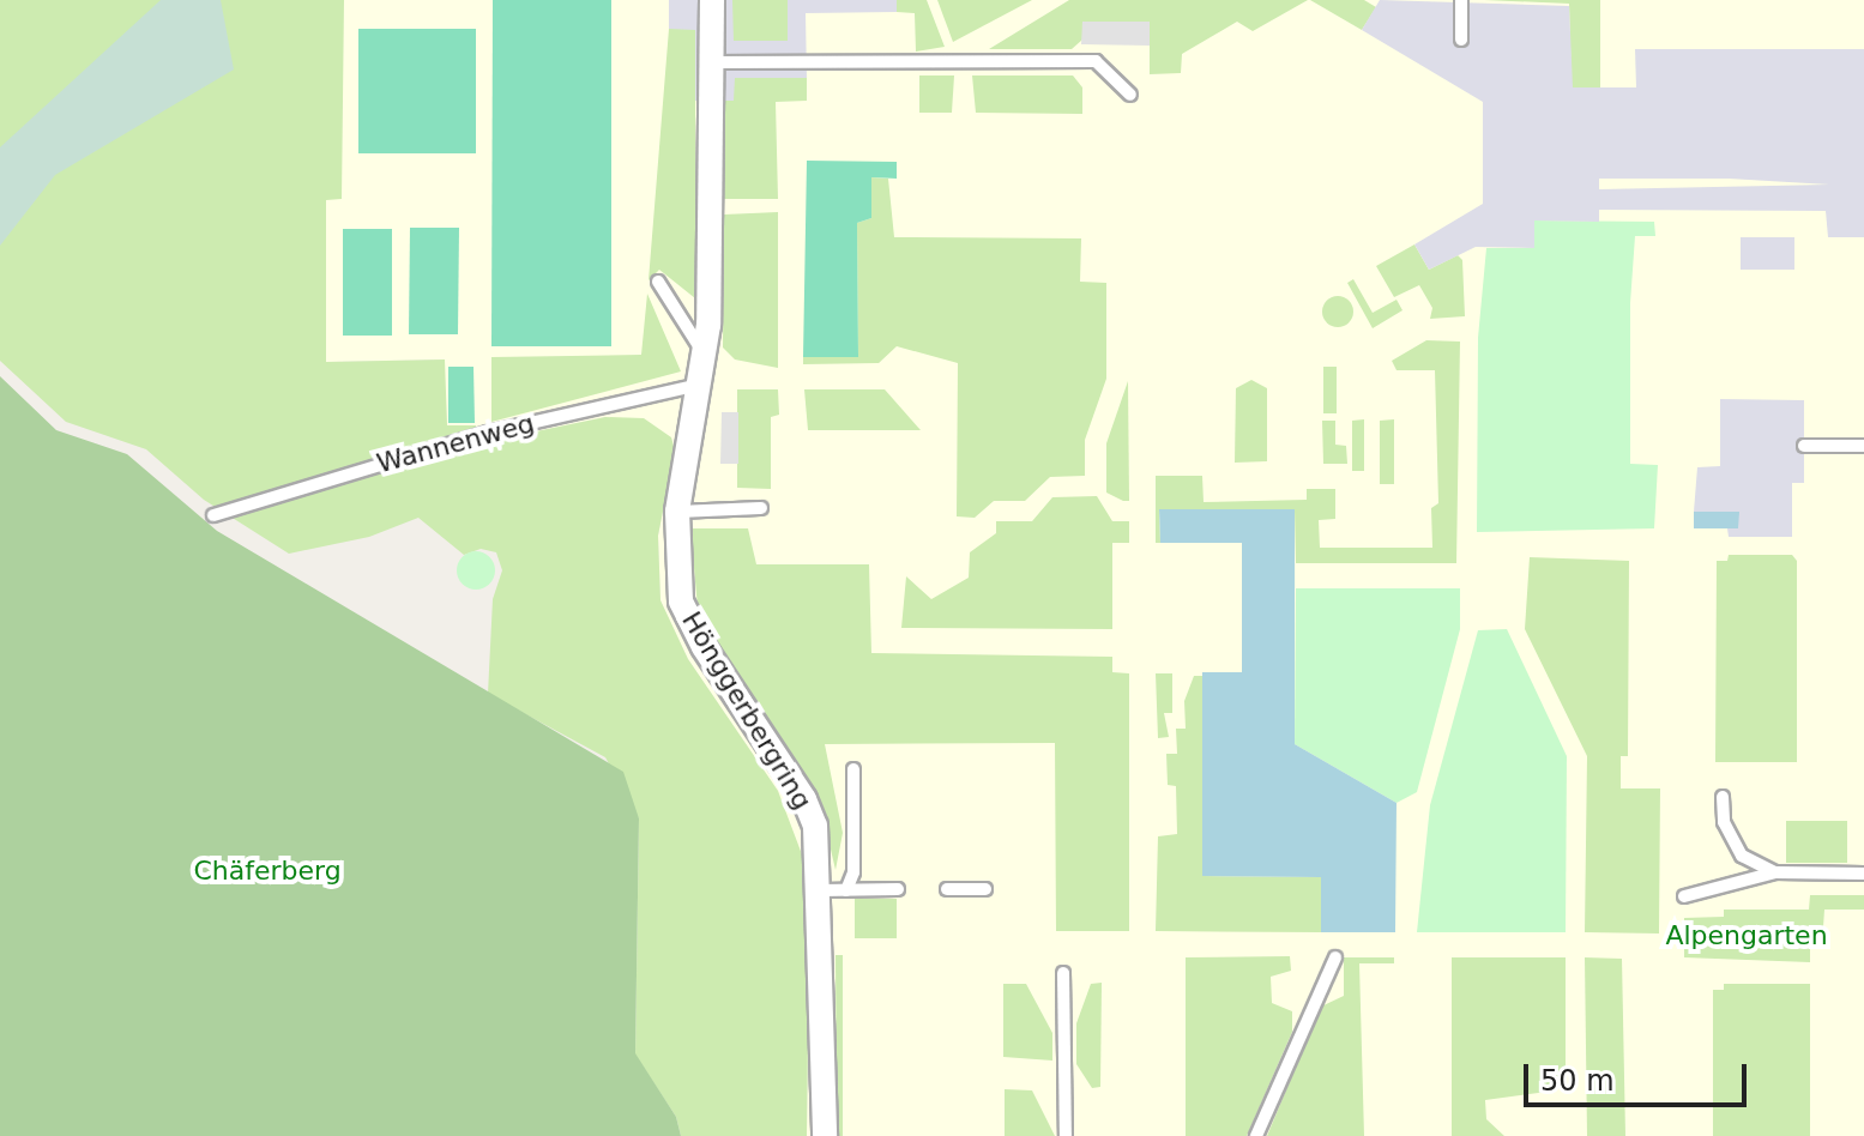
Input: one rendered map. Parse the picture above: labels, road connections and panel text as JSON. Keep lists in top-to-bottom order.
{
  "streets": {
    "street": ["Hönggerbergring"],
    "lane": ["Wannenweg"]
  },
  "crossings": [
    ["Wannenweg", "Hönggerbergring"]
  ],
  "parks": ["Chäferberg", "Alpengarten"],
  "scale_bar": "50 m"
}
